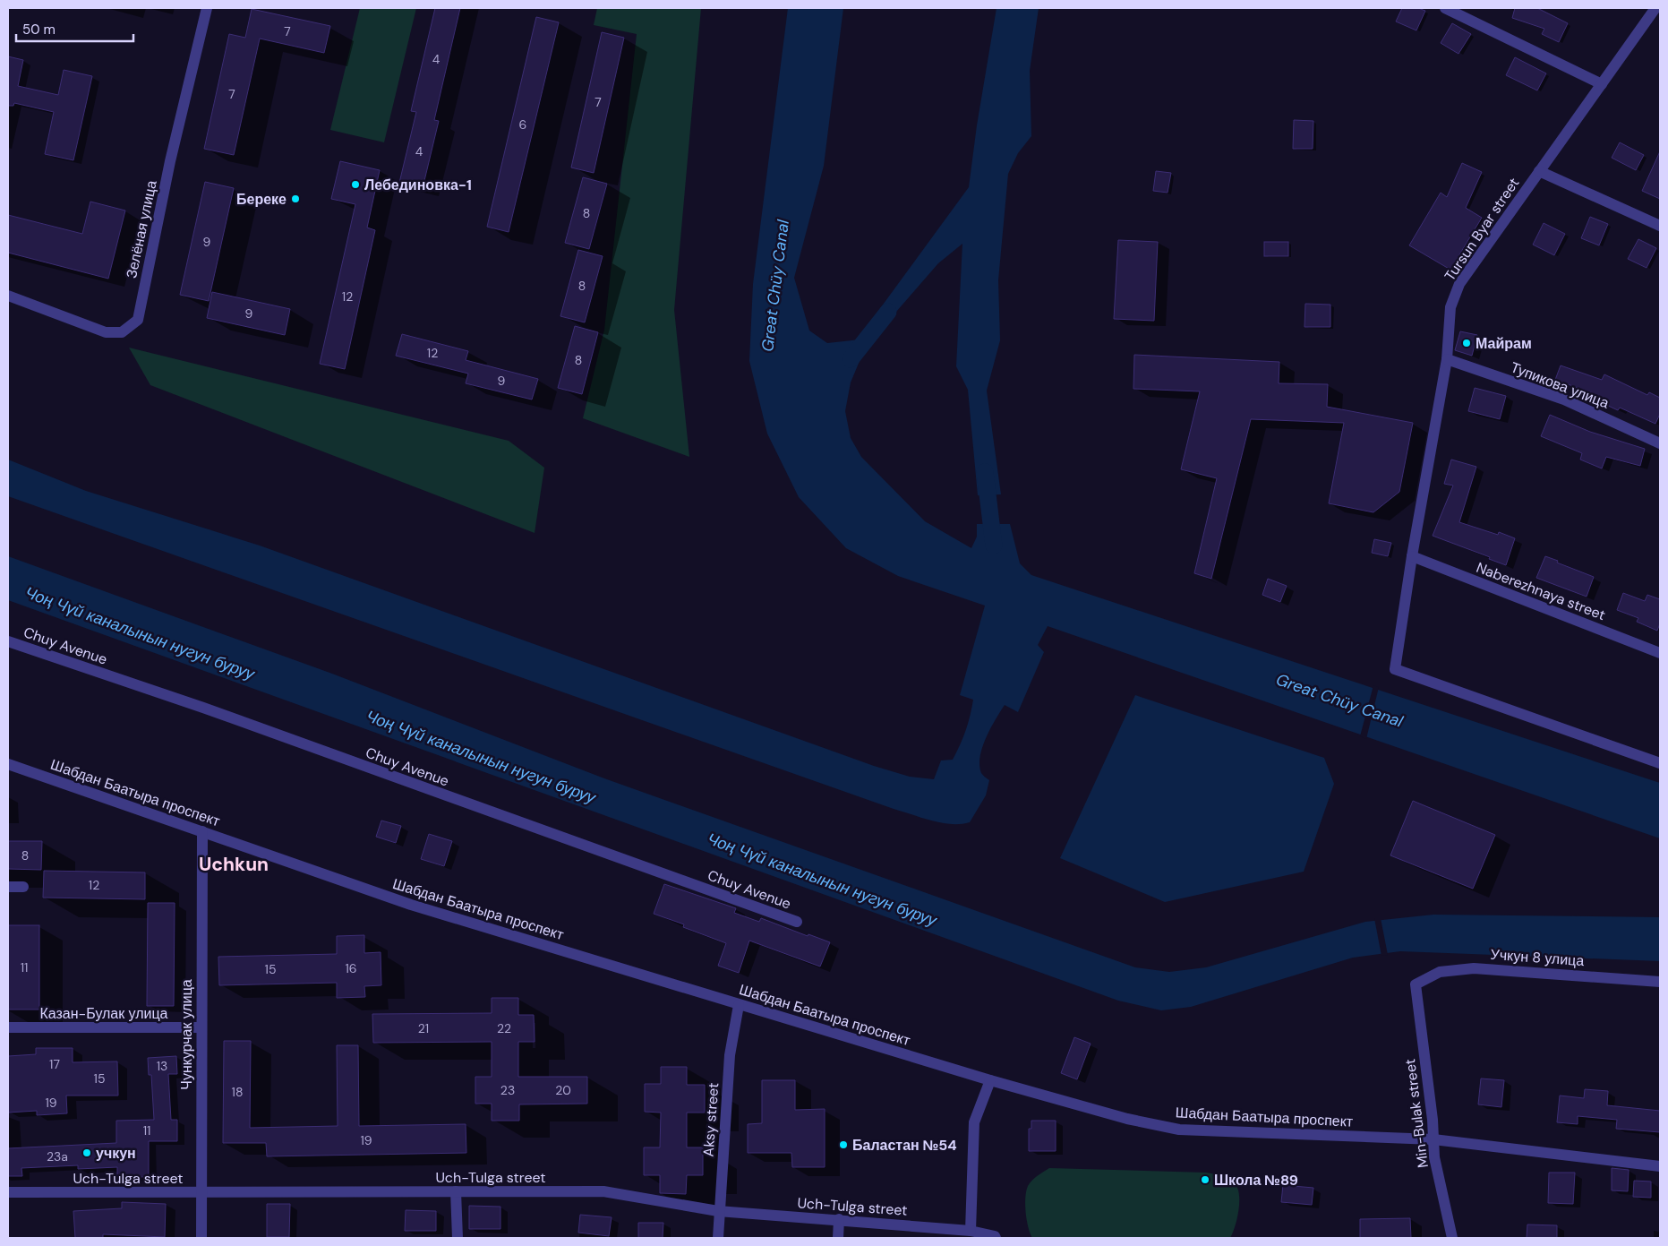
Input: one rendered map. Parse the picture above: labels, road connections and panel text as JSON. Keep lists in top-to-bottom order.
{
  "streets": {
    "street": [
      "Зелёная улица",
      "Tursun Byar street",
      "Тупикова улица",
      "Naberezhnaya street",
      "Chuy Avenue",
      "Шабдан Баатыра проспект",
      "Учкун 8 улица",
      "Казан-Булак улица",
      "Чункурчак улица",
      "Min-Bulak street",
      "Aksy street",
      "Uch-Tulga street"
    ]
  },
  "crossings": [
    ["Tursun Byar street", "Тупикова улица"],
    ["Tursun Byar street", "Naberezhnaya street"],
    ["Шабдан Баатыра проспект", "Чункурчак улица"],
    ["Шабдан Баатыра проспект", "Min-Bulak street"],
    ["Шабдан Баатыра проспект", "Aksy street"],
    ["Учкун 8 улица", "Min-Bulak street"],
    ["Казан-Булак улица", "Чункурчак улица"],
    ["Чункурчак улица", "Uch-Tulga street"],
    ["Aksy street", "Uch-Tulga street"]
  ],
  "districts": ["Uchkun"],
  "water": ["Great Chüy Canal", "Чоң Чүй каналынын нугун буруу"],
  "places": [
    "Лебединовка-1",
    "Береке",
    "Майрам",
    "Баластан №54",
    "учкун",
    "Школа №89"
  ],
  "house_numbers": [
    "7",
    "4",
    "7",
    "7",
    "6",
    "4",
    "8",
    "9",
    "8",
    "12",
    "9",
    "12",
    "8",
    "9",
    "8",
    "12",
    "11",
    "16",
    "15",
    "21",
    "22",
    "17",
    "13",
    "15",
    "23",
    "20",
    "18",
    "19",
    "11",
    "19",
    "23a"
  ],
  "scale_bar": "50 m"
}
